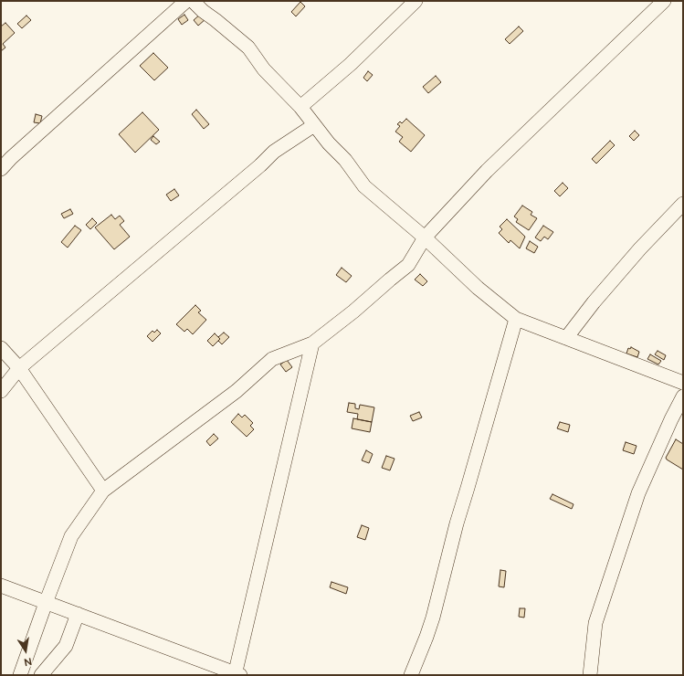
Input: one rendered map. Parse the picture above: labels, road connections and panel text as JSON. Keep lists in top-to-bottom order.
{
  "north": "bottom"
}
